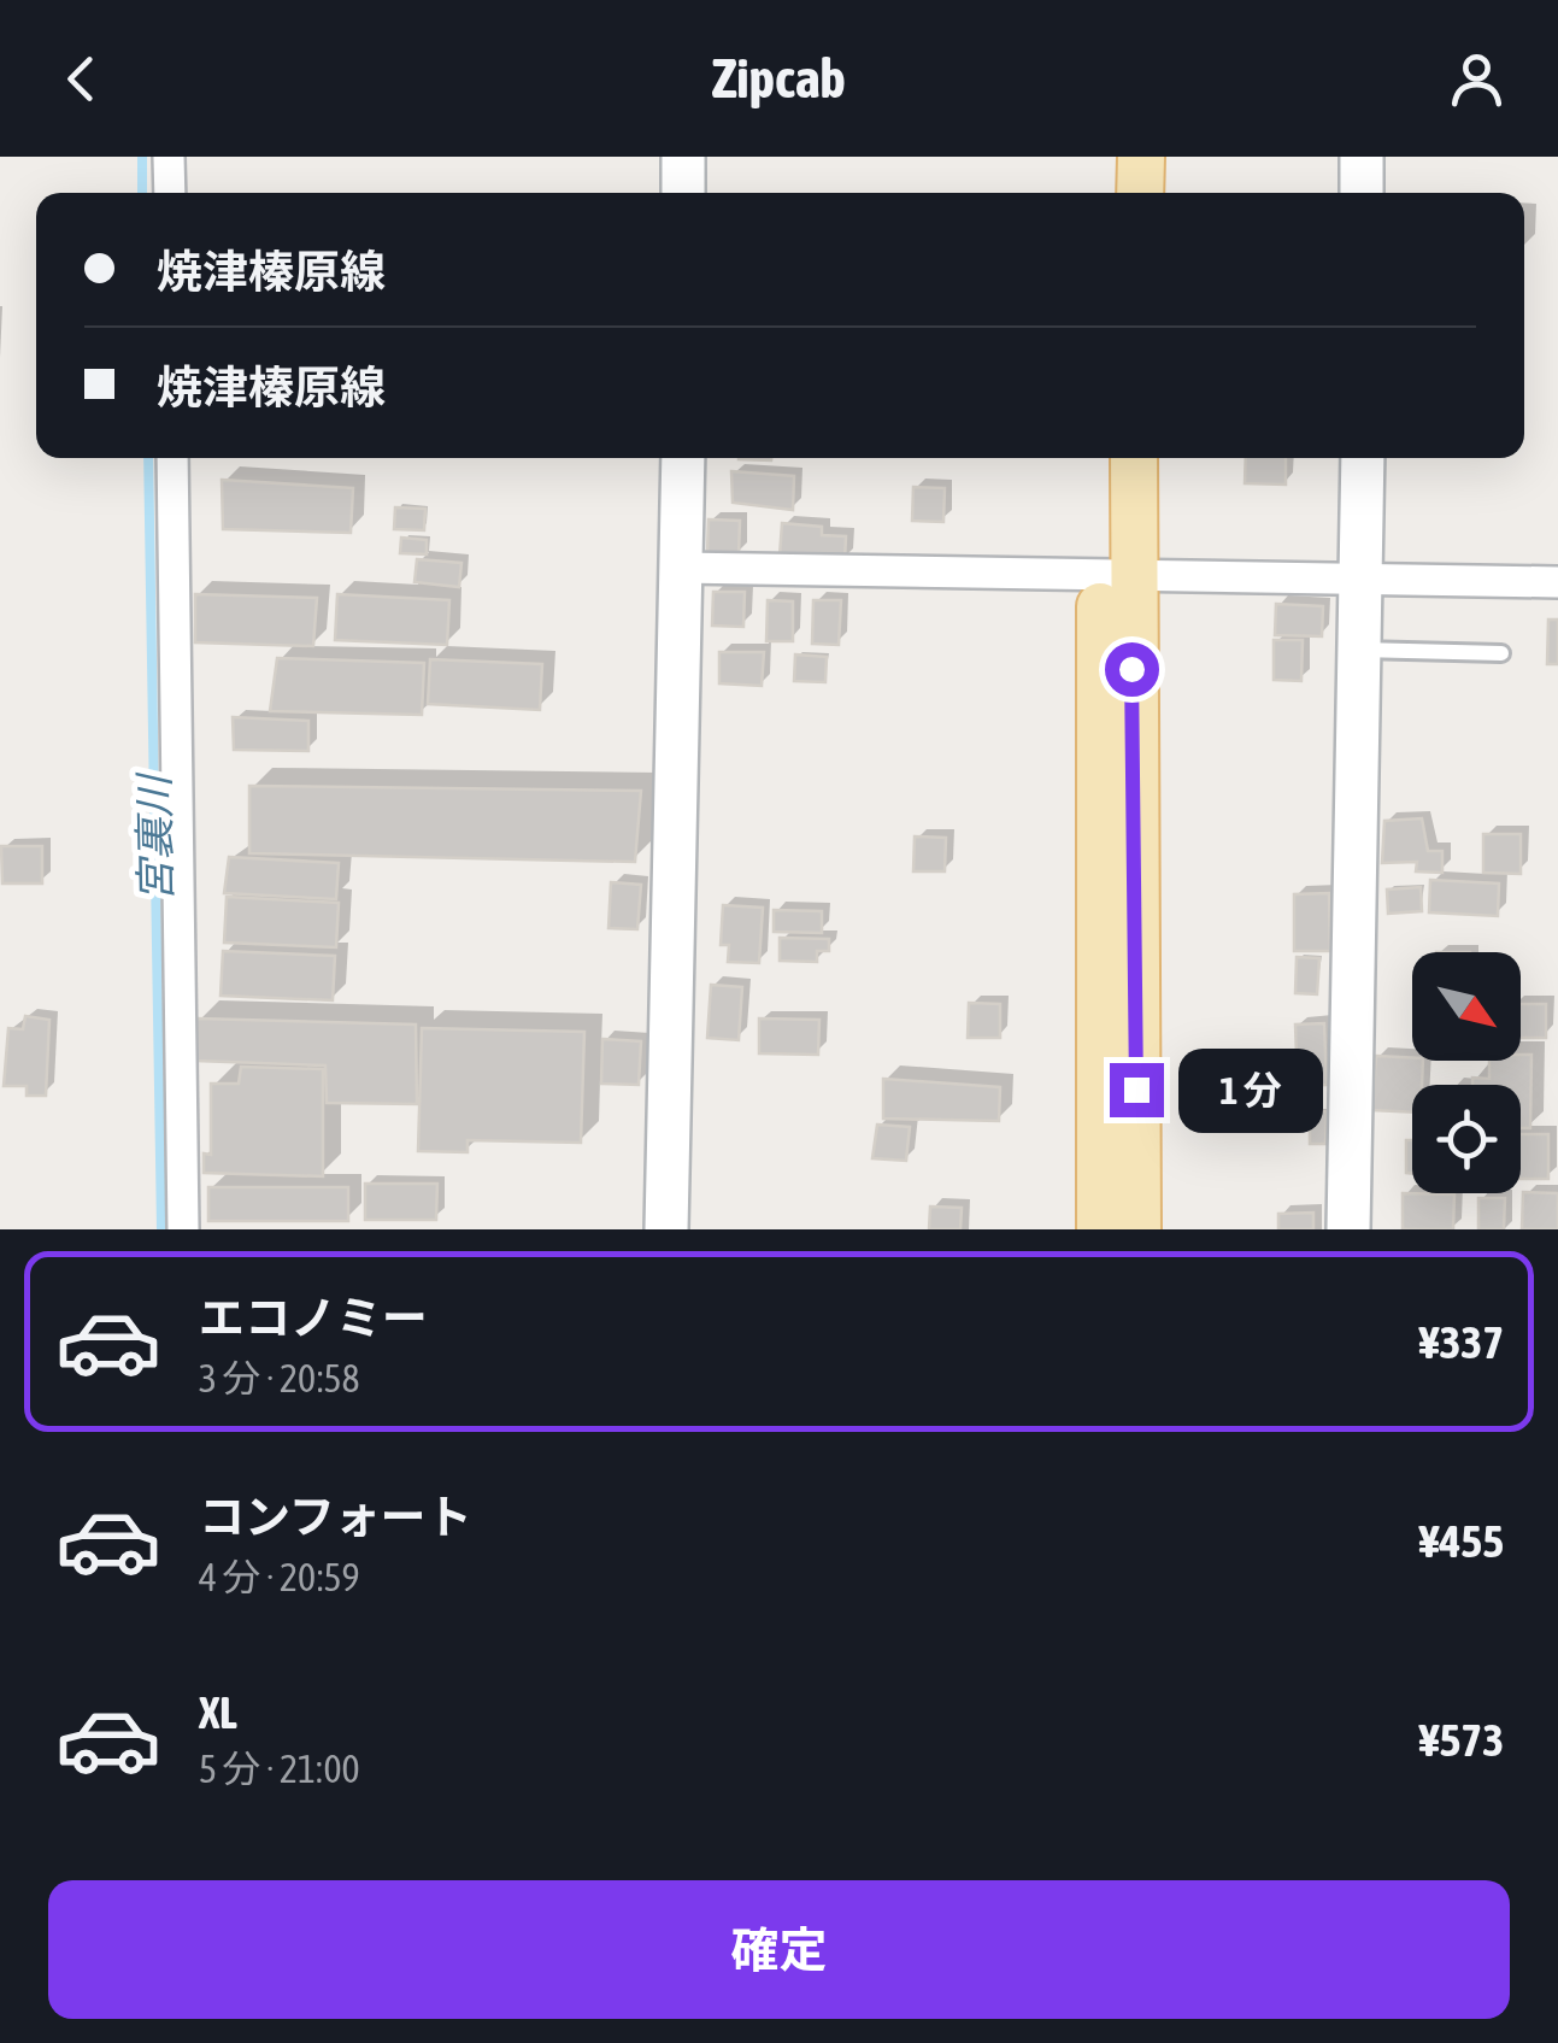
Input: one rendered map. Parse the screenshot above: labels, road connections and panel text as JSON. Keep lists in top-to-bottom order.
{
  "water": ["宮裏川"],
  "north": "bottom right",
  "page": {
    "header": "Zipcab",
    "banner": ["焼津榛原線", "焼津榛原線"],
    "bubble": "1 分",
    "list": [
      {
        "name": "エコノミー",
        "note": "3 分 · 20:58",
        "value": "¥337"
      },
      {
        "name": "コンフォート",
        "note": "4 分 · 20:59",
        "value": "¥455"
      },
      {
        "name": "XL",
        "note": "5 分 · 21:00",
        "value": "¥573"
      }
    ],
    "buttons": "確定"
  }
}
